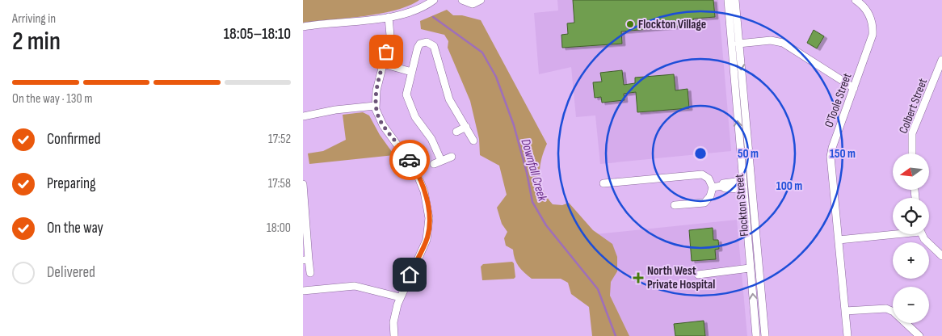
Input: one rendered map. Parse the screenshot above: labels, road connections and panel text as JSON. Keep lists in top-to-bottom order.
{
  "streets": {
    "street": ["O'Toole Street", "Colbert Street", "Flockton Street"]
  },
  "water": ["Downfall Creek"],
  "places": {
    "other": ["Flockton Village"],
    "health": ["North West Private Hospital"]
  },
  "north": "left",
  "page": {
    "heading": ["2 min", "Arriving in", "18:05–18:10"],
    "bar": "On the way · 130 m",
    "list": [
      ["Confirmed", "17:52"],
      ["Preparing", "17:58"],
      ["On the way", "18:00"],
      "Delivered"
    ],
    "map_buttons": ["+", "−"]
  },
  "rings": ["50 m", "150 m", "100 m"]
}
